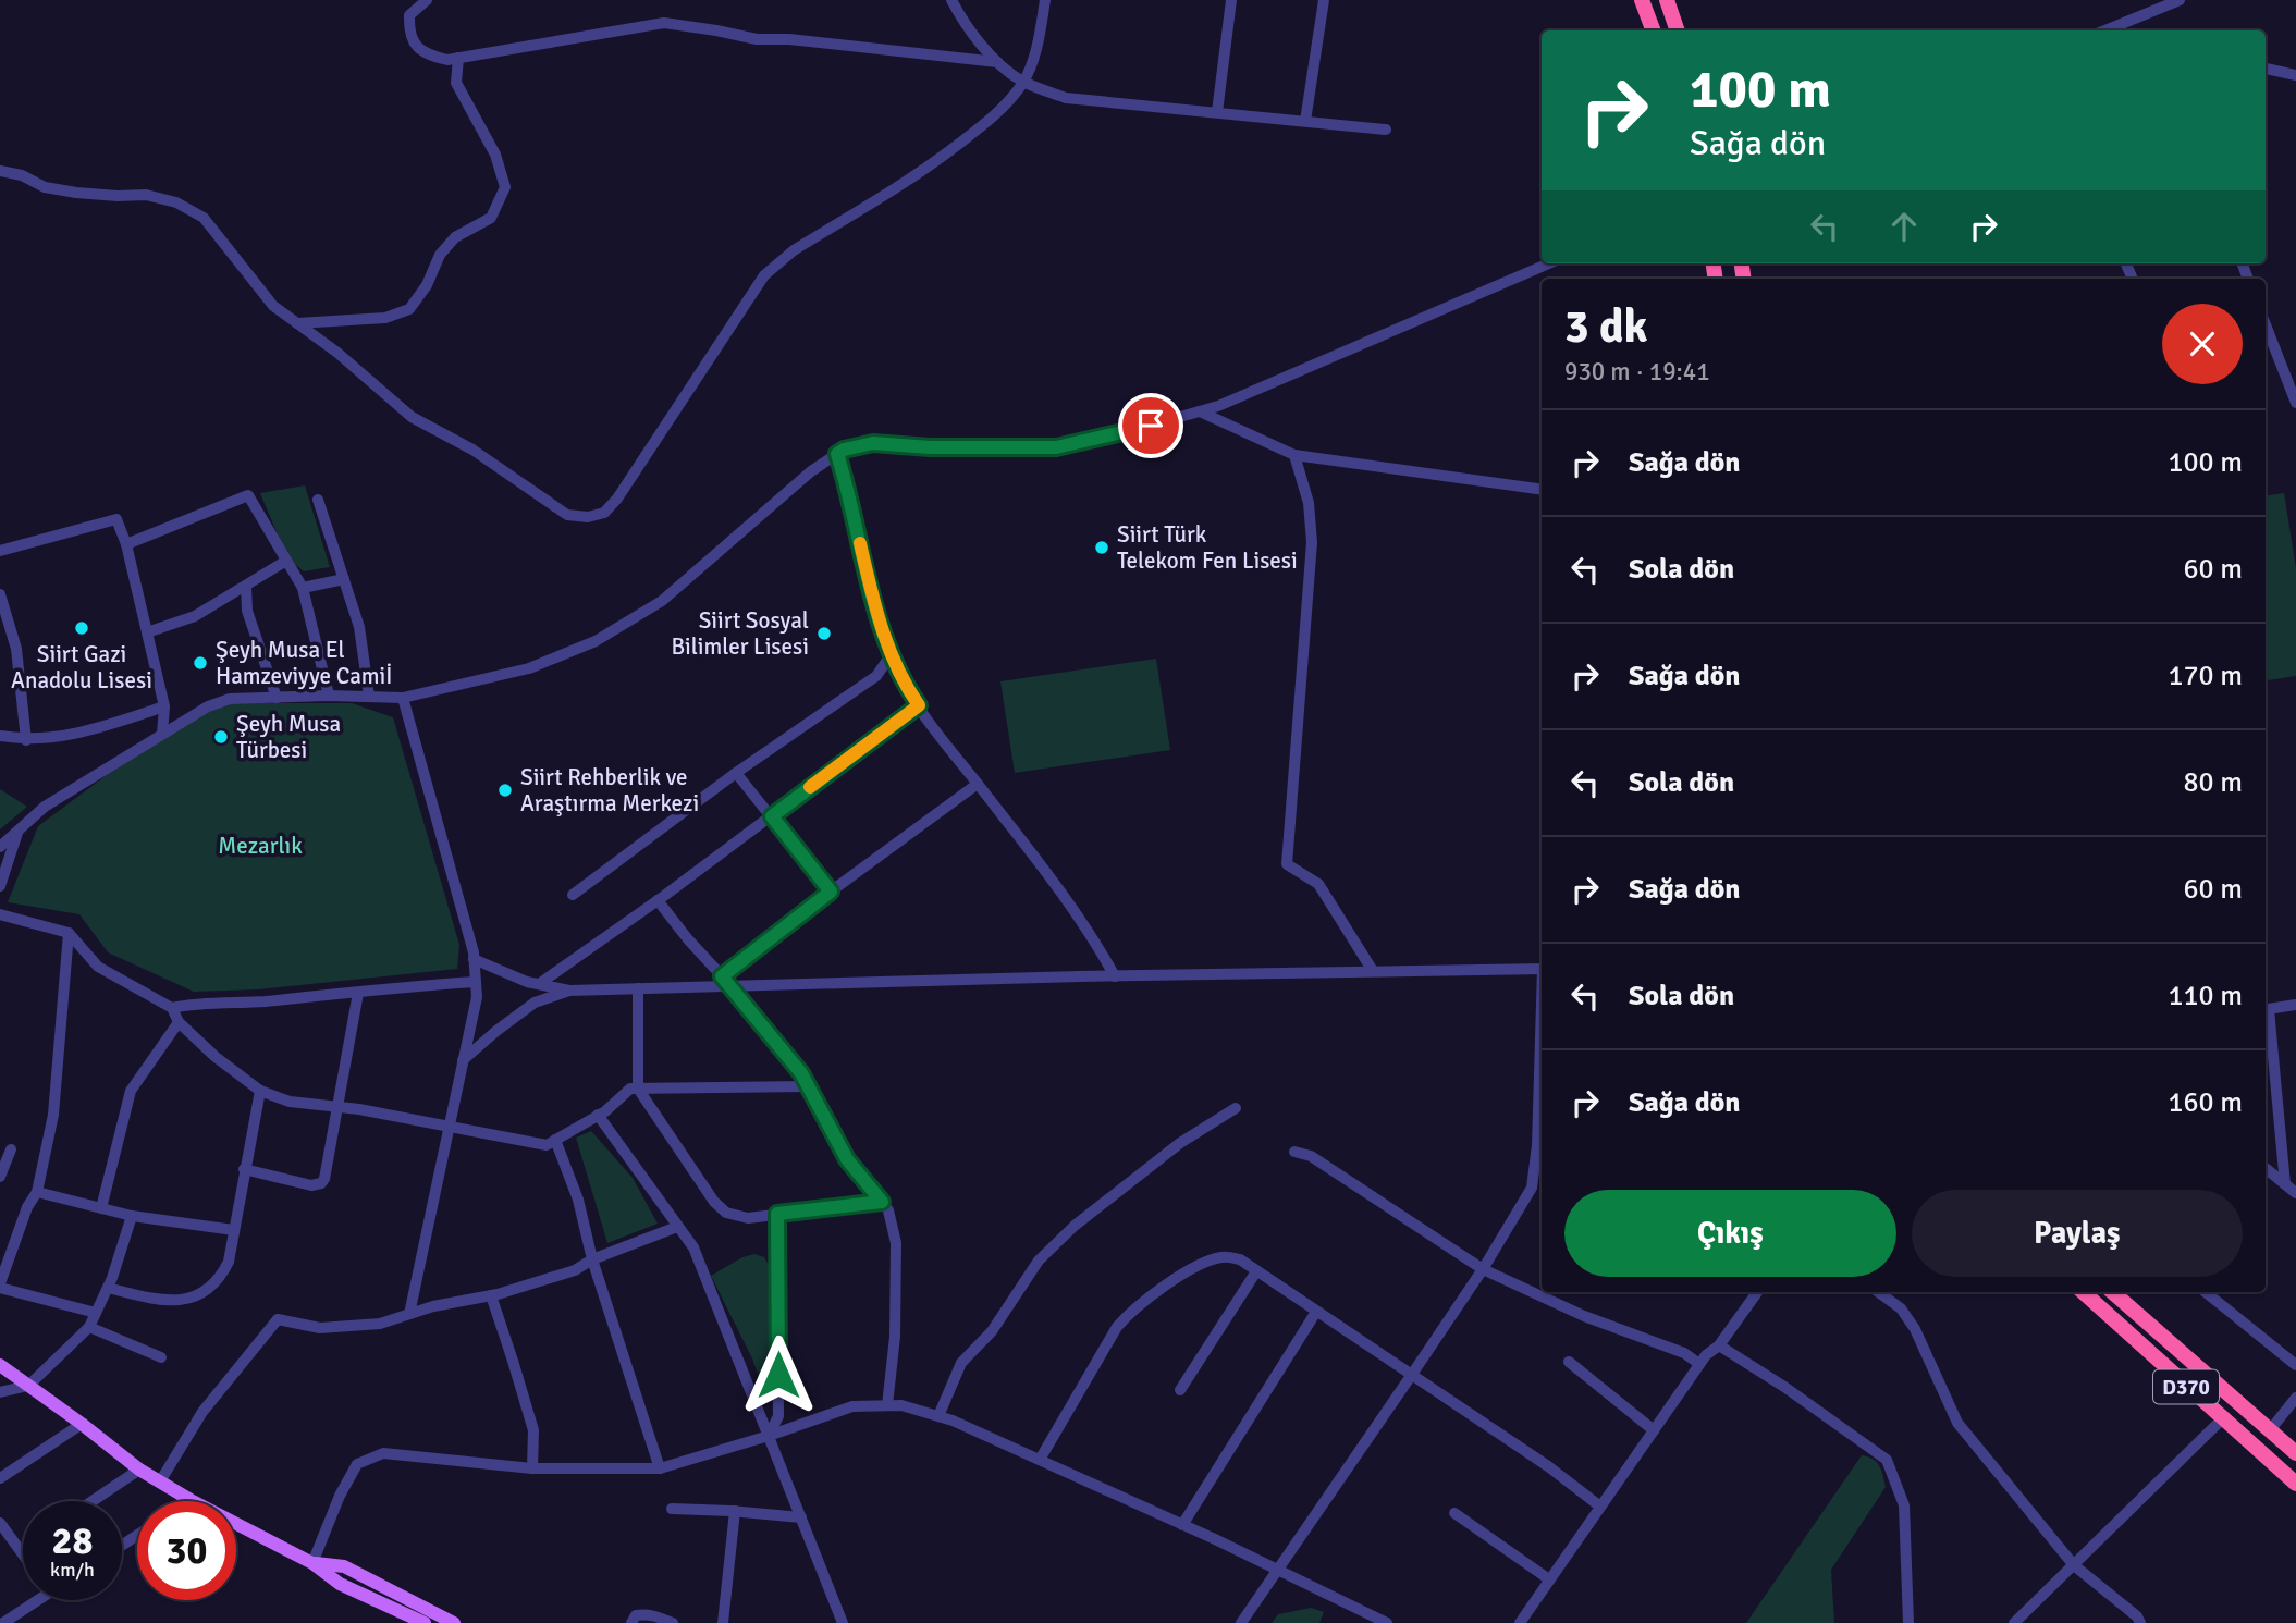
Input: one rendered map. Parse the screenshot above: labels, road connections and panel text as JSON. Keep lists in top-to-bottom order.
{
  "streets": {
    "highway": ["D370"]
  },
  "parks": ["Mezarlık"],
  "places": [
    "Siirt Türk Telekom Fen Lisesi",
    "Siirt Gazi Anadolu Lisesi",
    "Siirt Sosyal Bilimler Lisesi",
    "Şeyh Musa El Hamzeviyye Camiİ",
    "Şeyh Musa Türbesi",
    "Siirt Rehberlik ve Araştırma Merkezi"
  ],
  "page": {
    "turn": ["100 m", "Sağa dön"],
    "heading": ["3 dk", "930 m · 19:41"],
    "list": [
      {
        "name": "Sağa dön",
        "value": "100 m"
      },
      {
        "name": "Sola dön",
        "value": "60 m"
      },
      {
        "name": "Sağa dön",
        "value": "170 m"
      },
      {
        "name": "Sola dön",
        "value": "80 m"
      },
      {
        "name": "Sağa dön",
        "value": "60 m"
      },
      {
        "name": "Sola dön",
        "value": "110 m"
      },
      {
        "name": "Sağa dön",
        "value": "160 m"
      }
    ],
    "buttons": ["Çıkış", "Paylaş"],
    "speed": "28 km/h",
    "limit": "30"
  }
}
